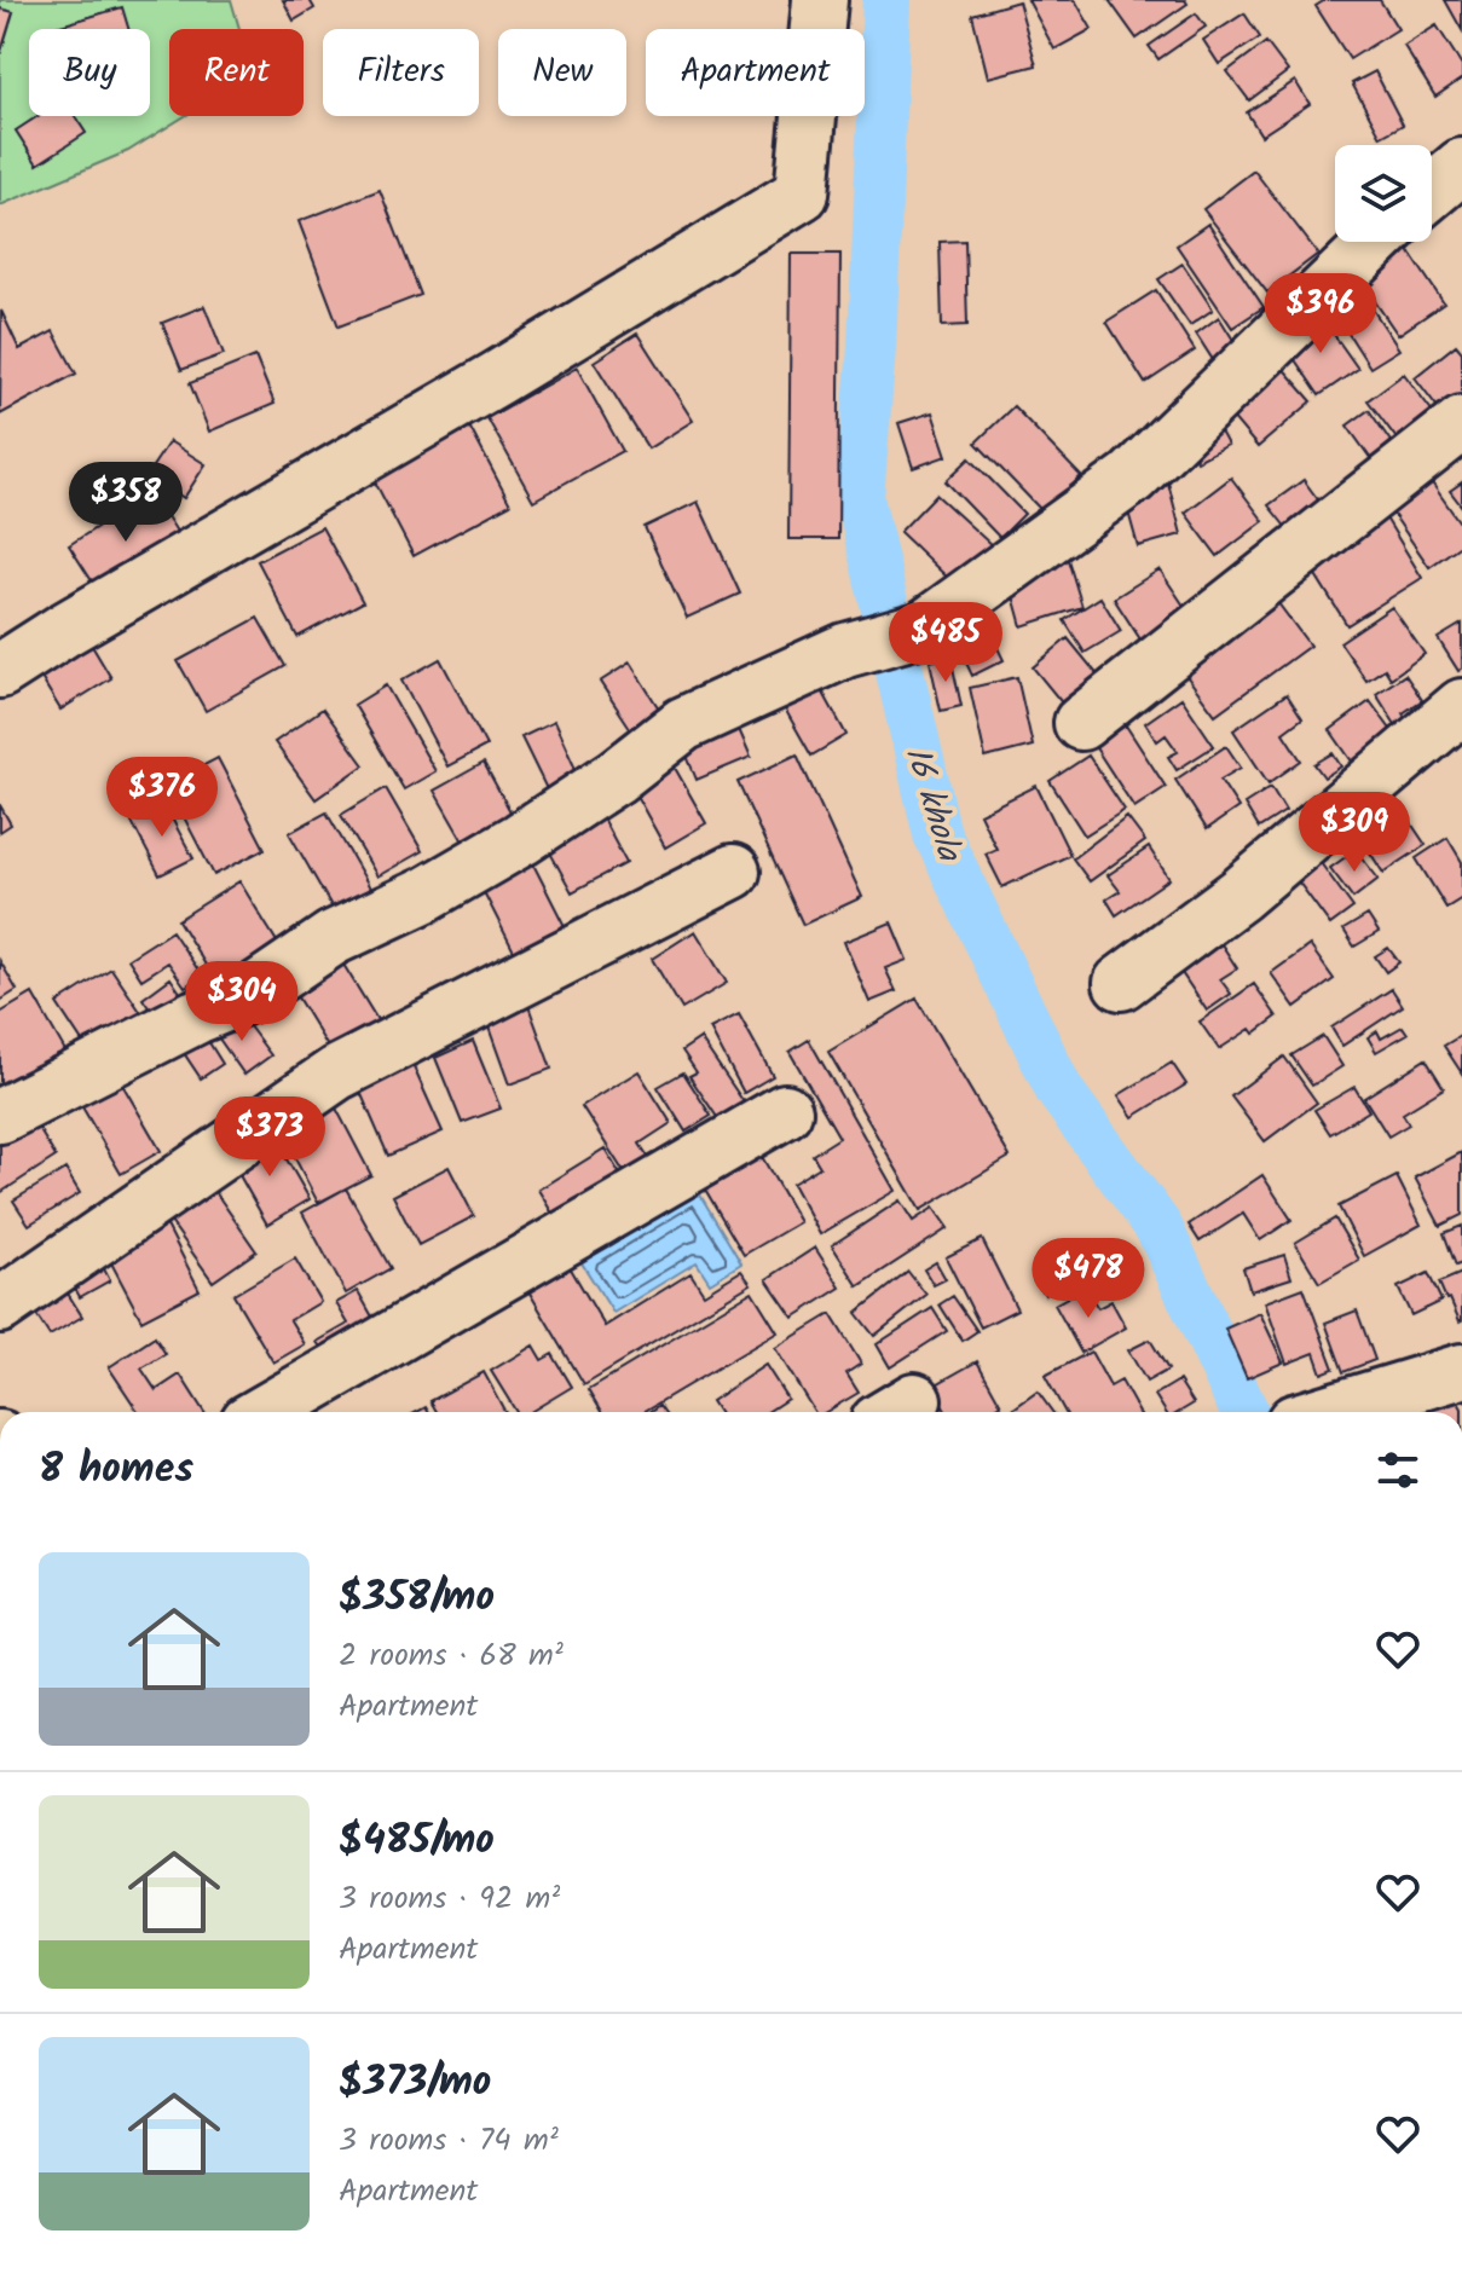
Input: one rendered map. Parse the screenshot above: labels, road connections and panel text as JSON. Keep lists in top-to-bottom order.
{
  "water": ["16 khola"],
  "page": {
    "chip": [
      "Buy",
      "Rent",
      "Filters",
      "New",
      "Apartment"
    ],
    "price": [
      "$396",
      "$358",
      "$485",
      "$376",
      "$309",
      "$304",
      "$373",
      "$478"
    ],
    "heading": "8 homes",
    "list": [
      {
        "name": "$358/mo",
        "note": "2 rooms · 68 m² · Apartment"
      },
      {
        "name": "$485/mo",
        "note": "3 rooms · 92 m² · Apartment"
      },
      {
        "name": "$373/mo",
        "note": "3 rooms · 74 m² · Apartment"
      }
    ]
  }
}
